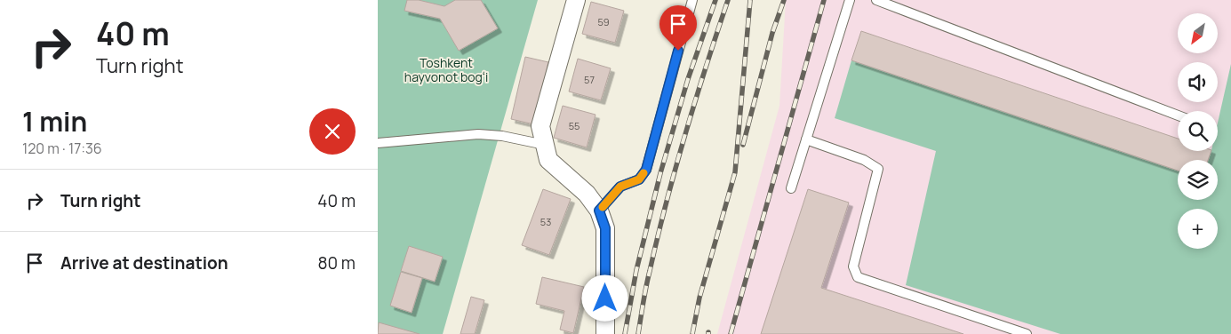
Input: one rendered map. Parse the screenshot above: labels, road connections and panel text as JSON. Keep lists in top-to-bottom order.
{
  "parks": ["Toshkent hayvonot bogʻi"],
  "house_numbers": [
    "59",
    "57",
    "55",
    "53"
  ],
  "north": "bottom left",
  "page": {
    "turn": ["40 m", "Turn right"],
    "map_buttons": "+",
    "heading": ["1 min", "120 m · 17:36"],
    "list": [
      {
        "name": "Turn right",
        "value": "40 m"
      },
      {
        "name": "Arrive at destination",
        "value": "80 m"
      }
    ]
  }
}
